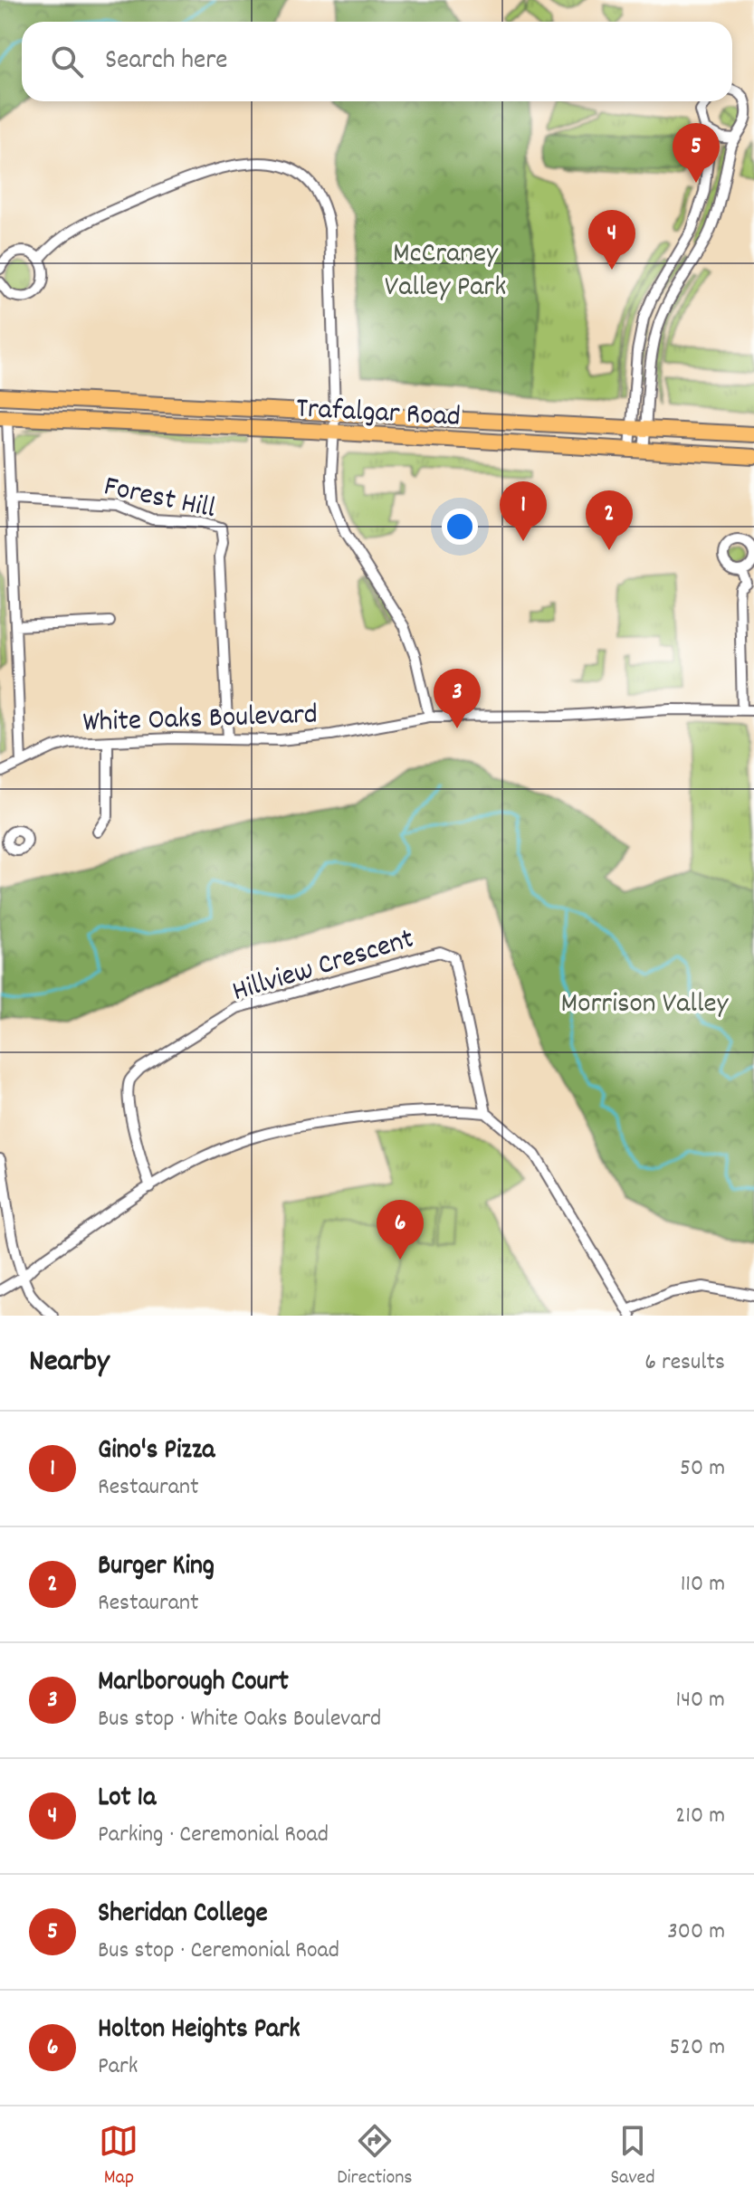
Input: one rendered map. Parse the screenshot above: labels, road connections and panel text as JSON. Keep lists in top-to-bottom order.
{
  "streets": {
    "main road": ["Trafalgar Road"],
    "street": ["Forest Hill", "White Oaks Boulevard", "Hillview Crescent"]
  },
  "crossings": [
    ["Forest Hill", "White Oaks Boulevard"]
  ],
  "parks": ["McCraney Valley Park", "Morrison Valley"],
  "page": {
    "search": "Search here",
    "pins": [
      "5",
      "4",
      "1",
      "2",
      "3",
      "6"
    ],
    "heading": ["Nearby", "6 results"],
    "list": [
      {
        "mark": "1",
        "name": "Gino's Pizza",
        "note": "Restaurant",
        "value": "50 m"
      },
      {
        "mark": "2",
        "name": "Burger King",
        "note": "Restaurant",
        "value": "110 m"
      },
      {
        "mark": "3",
        "name": "Marlborough Court",
        "note": "Bus stop · White Oaks Boulevard",
        "value": "140 m"
      },
      {
        "mark": "4",
        "name": "Lot 1a",
        "note": "Parking · Ceremonial Road",
        "value": "210 m"
      },
      {
        "mark": "5",
        "name": "Sheridan College",
        "note": "Bus stop · Ceremonial Road",
        "value": "300 m"
      },
      {
        "mark": "6",
        "name": "Holton Heights Park",
        "note": "Park",
        "value": "520 m"
      }
    ],
    "nav": ["Map", "Directions", "Saved"]
  }
}
